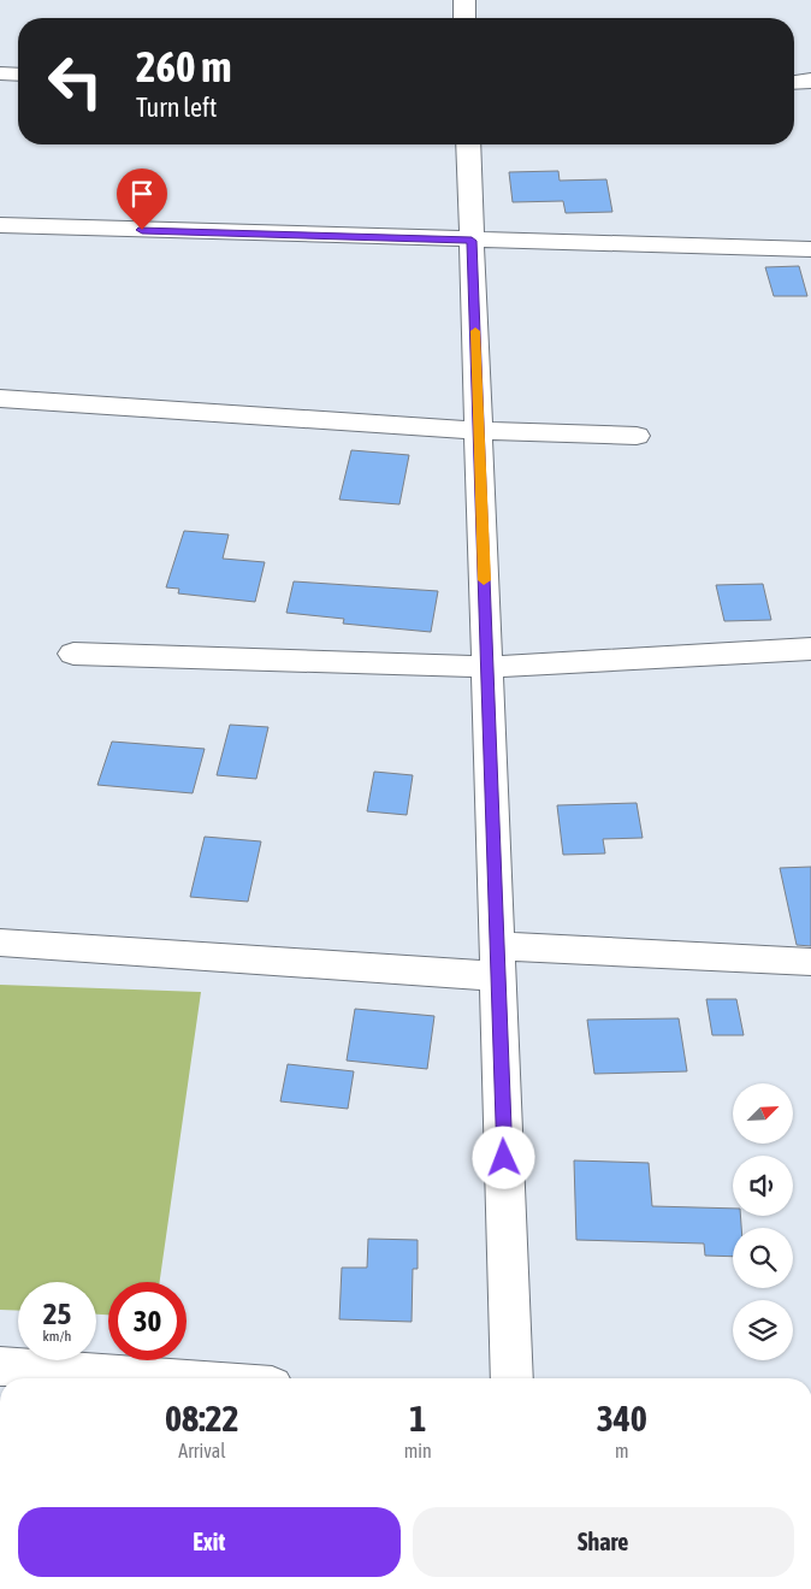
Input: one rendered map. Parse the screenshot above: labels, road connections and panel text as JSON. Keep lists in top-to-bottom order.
{
  "north": "top right",
  "page": {
    "turn": ["260 m", "Turn left"],
    "speed": "25 km/h",
    "limit": "30",
    "eta": [
      "08:22",
      "Arrival",
      "1",
      "min",
      "340",
      "m"
    ],
    "buttons": ["Exit", "Share"]
  }
}
